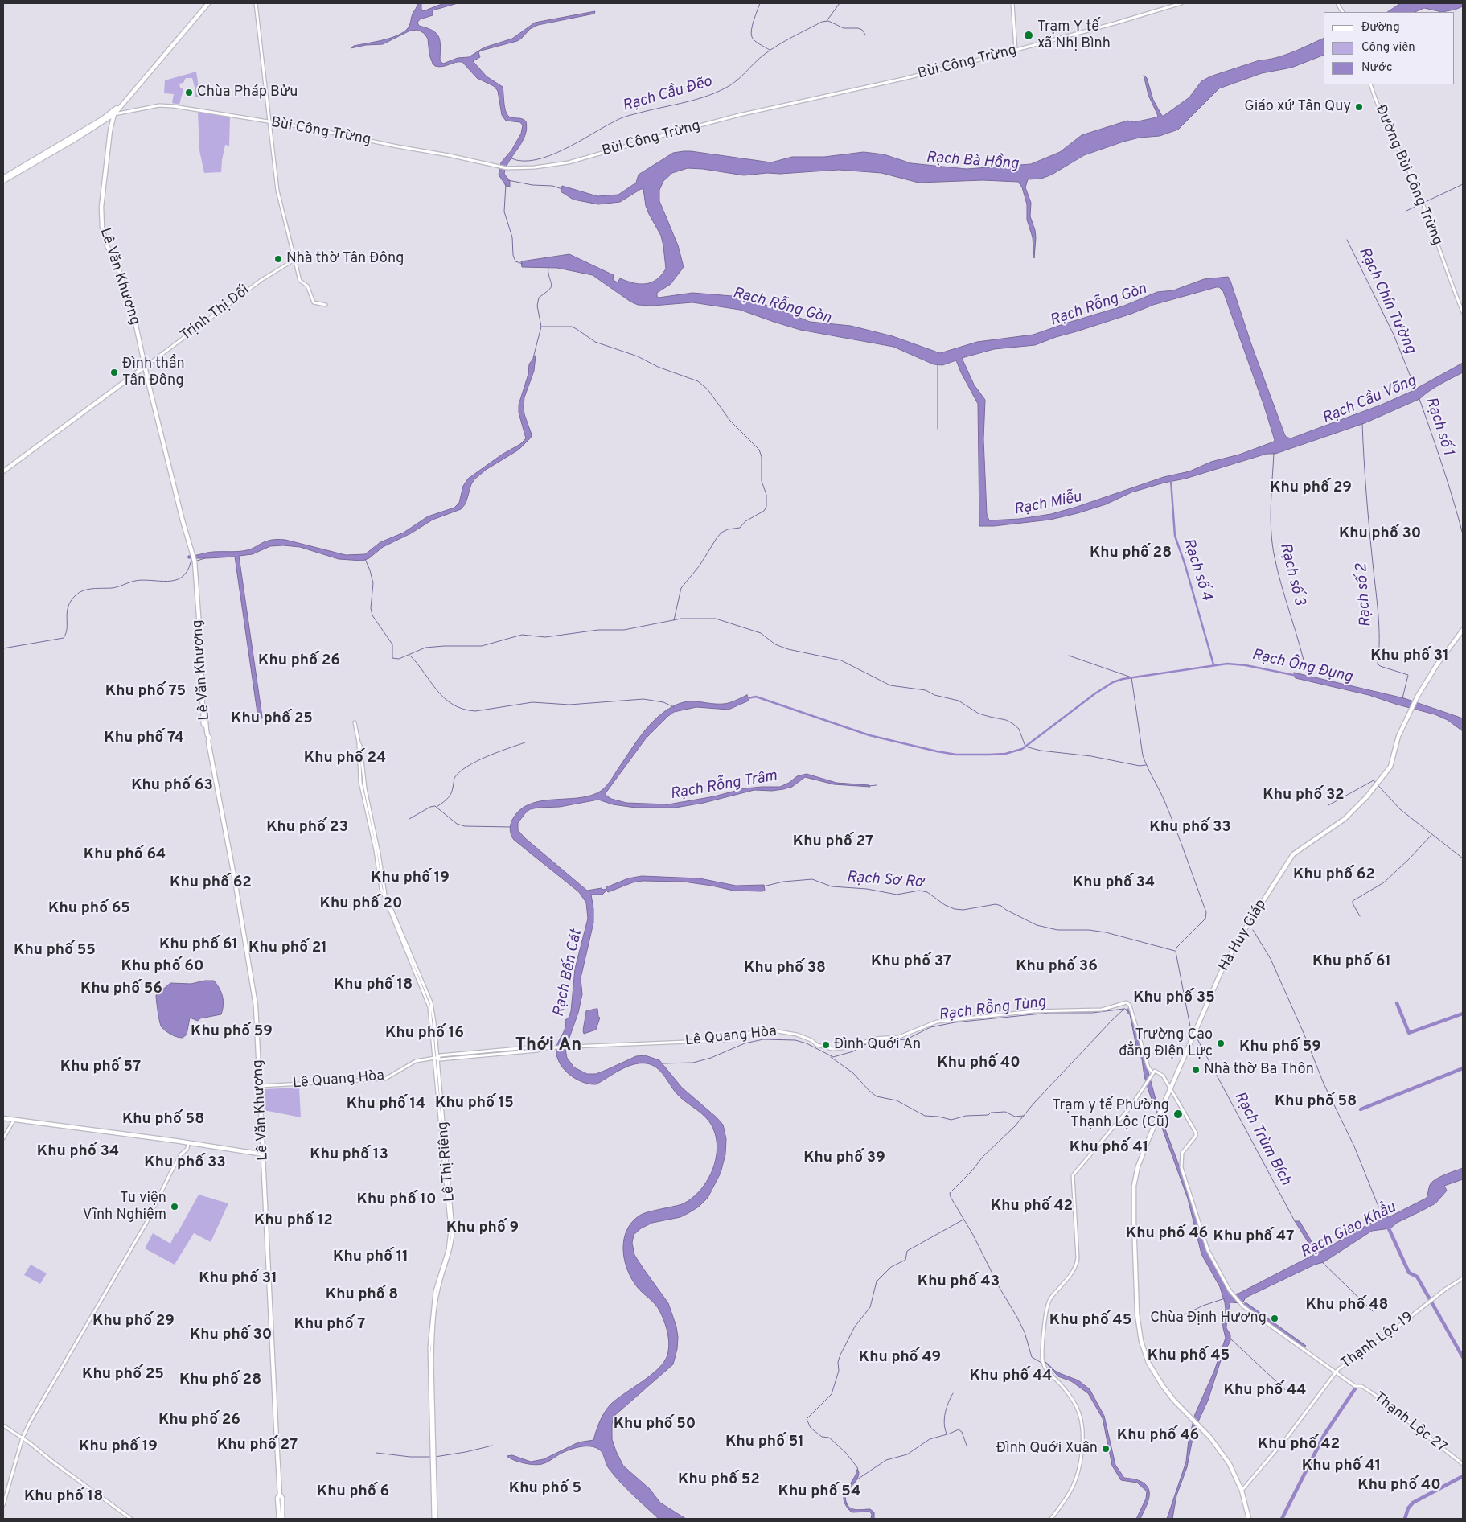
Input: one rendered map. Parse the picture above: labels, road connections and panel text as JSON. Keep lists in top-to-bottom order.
{
  "streets": {
    "main road": ["Lê Văn Khương", "Trịnh Thị Dối", "Hà Huy Giáp"],
    "street": [
      "Bùi Công Trừng",
      "Đường Bùi Công Trừng",
      "Lê Quang Hòa",
      "Lê Thị Riêng",
      "Thạnh Lộc 19",
      "Thạnh Lộc 27"
    ]
  },
  "crossings": [
    ["Bùi Công Trừng", "Lê Văn Khương"],
    ["Lê Văn Khương", "Trịnh Thị Dối"],
    ["Lê Văn Khương", "Lê Quang Hòa"],
    ["Hà Huy Giáp", "Lê Quang Hòa"],
    ["Hà Huy Giáp", "Thạnh Lộc 19"],
    ["Lê Quang Hòa", "Lê Thị Riêng"],
    ["Lê Quang Hòa", "Thạnh Lộc 27"],
    ["Thạnh Lộc 19", "Thạnh Lộc 27"]
  ],
  "districts": [
    "Khu phố 29",
    "Khu phố 30",
    "Khu phố 28",
    "Khu phố 31",
    "Khu phố 26",
    "Khu phố 75",
    "Khu phố 25",
    "Khu phố 74",
    "Khu phố 24",
    "Khu phố 63",
    "Khu phố 32",
    "Khu phố 23",
    "Khu phố 33",
    "Khu phố 27",
    "Khu phố 64",
    "Khu phố 62",
    "Khu phố 19",
    "Khu phố 62",
    "Khu phố 34",
    "Khu phố 20",
    "Khu phố 65",
    "Khu phố 61",
    "Khu phố 21",
    "Khu phố 55",
    "Khu phố 37",
    "Khu phố 61",
    "Khu phố 60",
    "Khu phố 36",
    "Khu phố 38",
    "Khu phố 18",
    "Khu phố 56",
    "Khu phố 35",
    "Khu phố 59",
    "Khu phố 16",
    "Thới An",
    "Khu phố 59",
    "Khu phố 40",
    "Khu phố 57",
    "Khu phố 58",
    "Khu phố 15",
    "Khu phố 14",
    "Khu phố 58",
    "Khu phố 41",
    "Khu phố 34",
    "Khu phố 13",
    "Khu phố 39",
    "Khu phố 33",
    "Khu phố 10",
    "Khu phố 42",
    "Khu phố 12",
    "Khu phố 9",
    "Khu phố 46",
    "Khu phố 47",
    "Khu phố 11",
    "Khu phố 31",
    "Khu phố 43",
    "Khu phố 8",
    "Khu phố 48",
    "Khu phố 45",
    "Khu phố 29",
    "Khu phố 7",
    "Khu phố 30",
    "Khu phố 45",
    "Khu phố 49",
    "Khu phố 25",
    "Khu phố 44",
    "Khu phố 28",
    "Khu phố 44",
    "Khu phố 26",
    "Khu phố 50",
    "Khu phố 46",
    "Khu phố 51",
    "Khu phố 42",
    "Khu phố 27",
    "Khu phố 19",
    "Khu phố 41",
    "Khu phố 52",
    "Khu phố 40",
    "Khu phố 5",
    "Khu phố 6",
    "Khu phố 54",
    "Khu phố 18"
  ],
  "water": [
    "Rạch Cầu Đẽo",
    "Rạch Bà Hồng",
    "Rạch Chín Tường",
    "Rạch Rỗng Gòn",
    "Rạch Cầu Võng",
    "Rạch số 1",
    "Rạch Miễu",
    "Rạch số 4",
    "Rạch số 3",
    "Rạch số 2",
    "Rạch Ông Đụng",
    "Rạch Rỗng Trâm",
    "Rạch Sơ Rơ",
    "Rạch Bến Cát",
    "Rạch Rỗng Tùng",
    "Rạch Trùm Bích",
    "Rạch Giao Khẩu"
  ],
  "places": [
    "Trạm Y tế xã Nhị Bình",
    "Chùa Pháp Bửu",
    "Giáo xứ Tân Quy",
    "Nhà thờ Tân Đông",
    "Đình thần Tân Đông",
    "Trường Cao đẳng Điện Lực",
    "Đình Quới An",
    "Nhà thờ Ba Thôn",
    "Trạm y tế Phường Thạnh Lộc (Cũ)",
    "Tu viện Vĩnh Nghiêm",
    "Chùa Định Hương",
    "Đình Quới Xuân"
  ],
  "legend": ["Đường", "Công viên", "Nước"]
}
